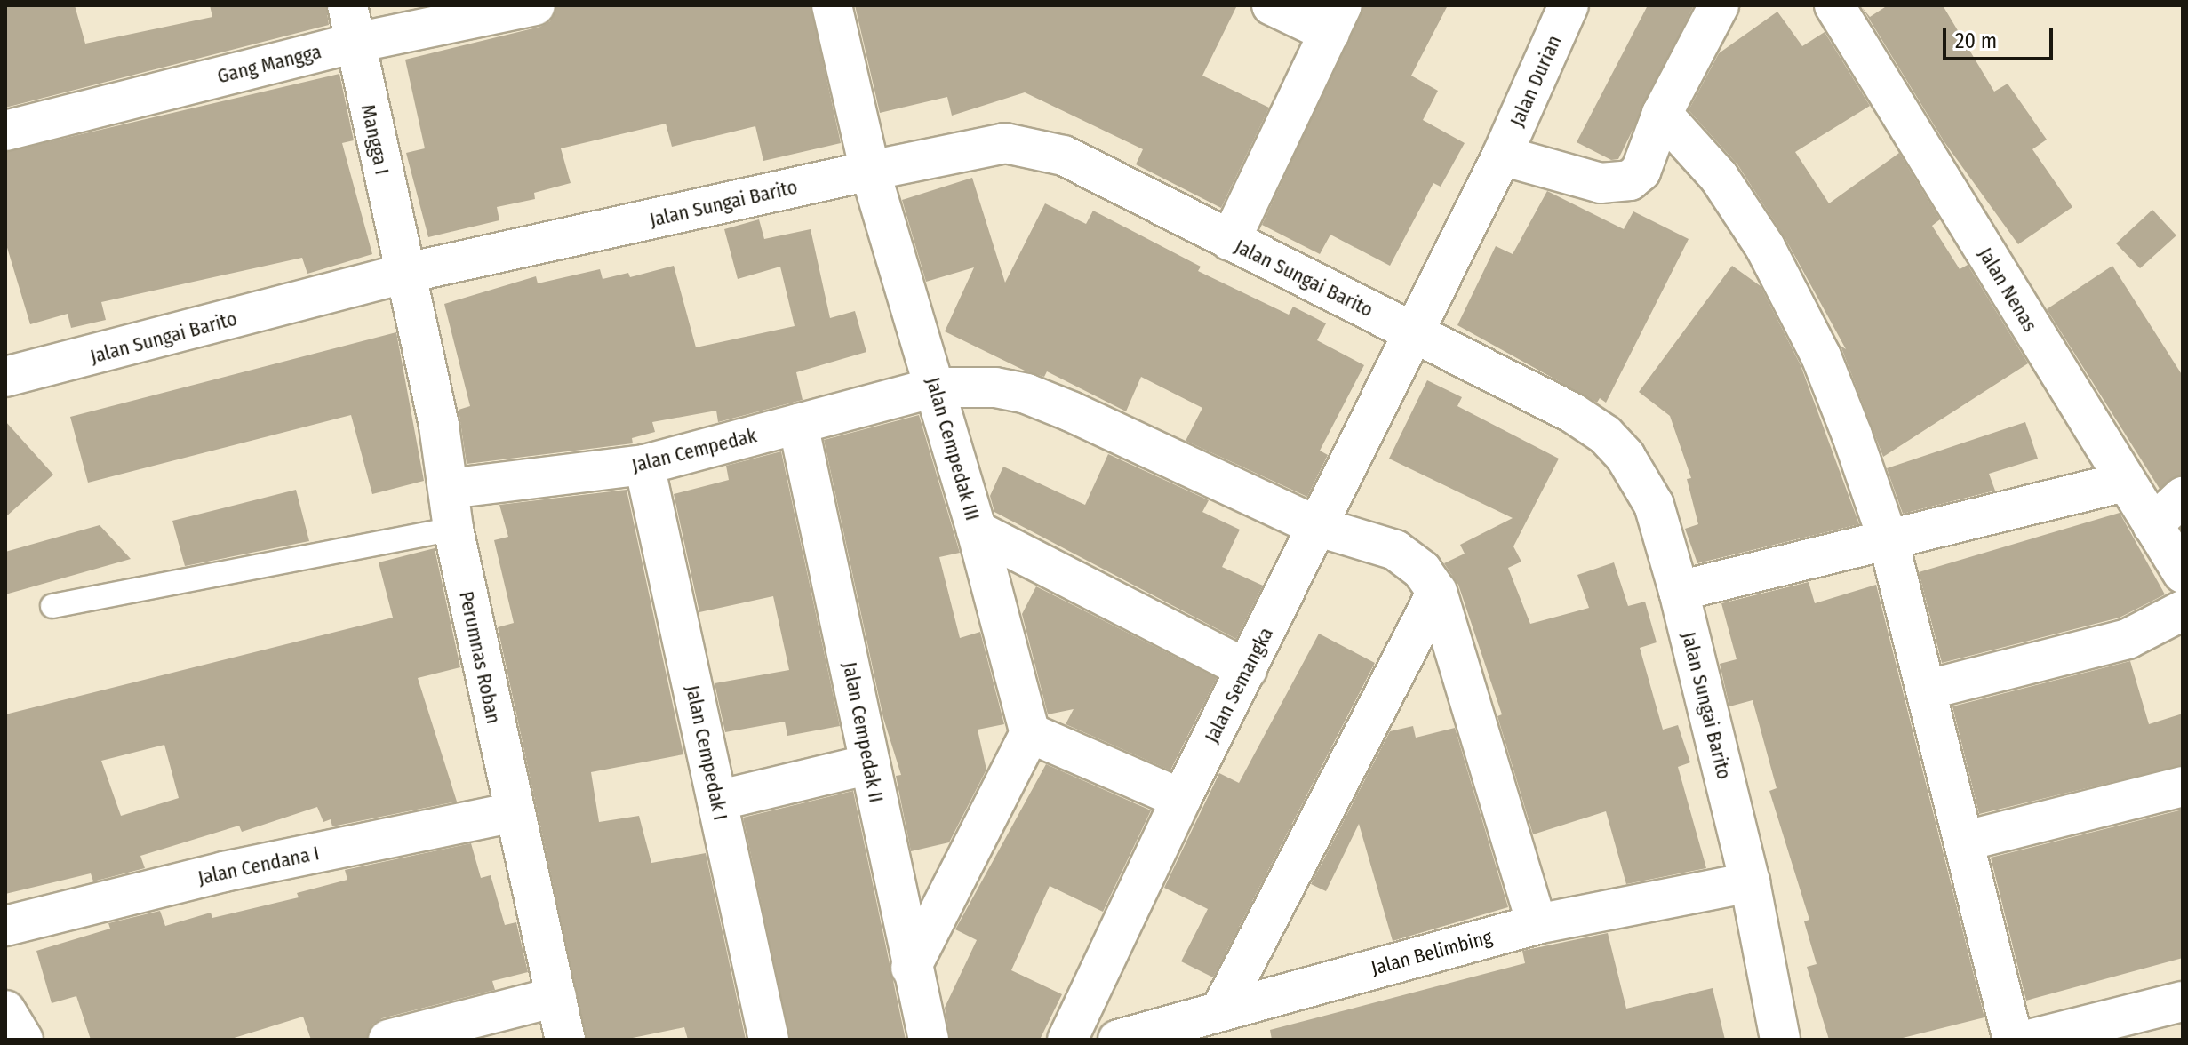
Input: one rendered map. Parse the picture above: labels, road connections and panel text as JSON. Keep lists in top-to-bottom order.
{
  "streets": {
    "street": [
      "Gang Mangga",
      "Jalan Durian",
      "Mangga I",
      "Jalan Sungai Barito",
      "Jalan Nenas",
      "Jalan Cempedak III",
      "Jalan Cempedak",
      "Perumnas Roban",
      "Jalan Semangka",
      "Jalan Cempedak II",
      "Jalan Cempedak I",
      "Jalan Cendana I",
      "Jalan Belimbing"
    ]
  },
  "crossings": [
    ["Gang Mangga", "Mangga I"],
    ["Mangga I", "Jalan Sungai Barito"],
    ["Mangga I", "Perumnas Roban"],
    ["Jalan Sungai Barito", "Jalan Cempedak III"],
    ["Jalan Sungai Barito", "Perumnas Roban"],
    ["Jalan Sungai Barito", "Jalan Semangka"],
    ["Jalan Sungai Barito", "Jalan Belimbing"],
    ["Jalan Cempedak III", "Jalan Cempedak"],
    ["Jalan Cempedak", "Perumnas Roban"],
    ["Jalan Cempedak", "Jalan Semangka"],
    ["Jalan Cempedak", "Jalan Cempedak II"],
    ["Jalan Cempedak", "Jalan Cempedak I"],
    ["Perumnas Roban", "Jalan Cendana I"]
  ],
  "scale_bar": "20 m"
}
